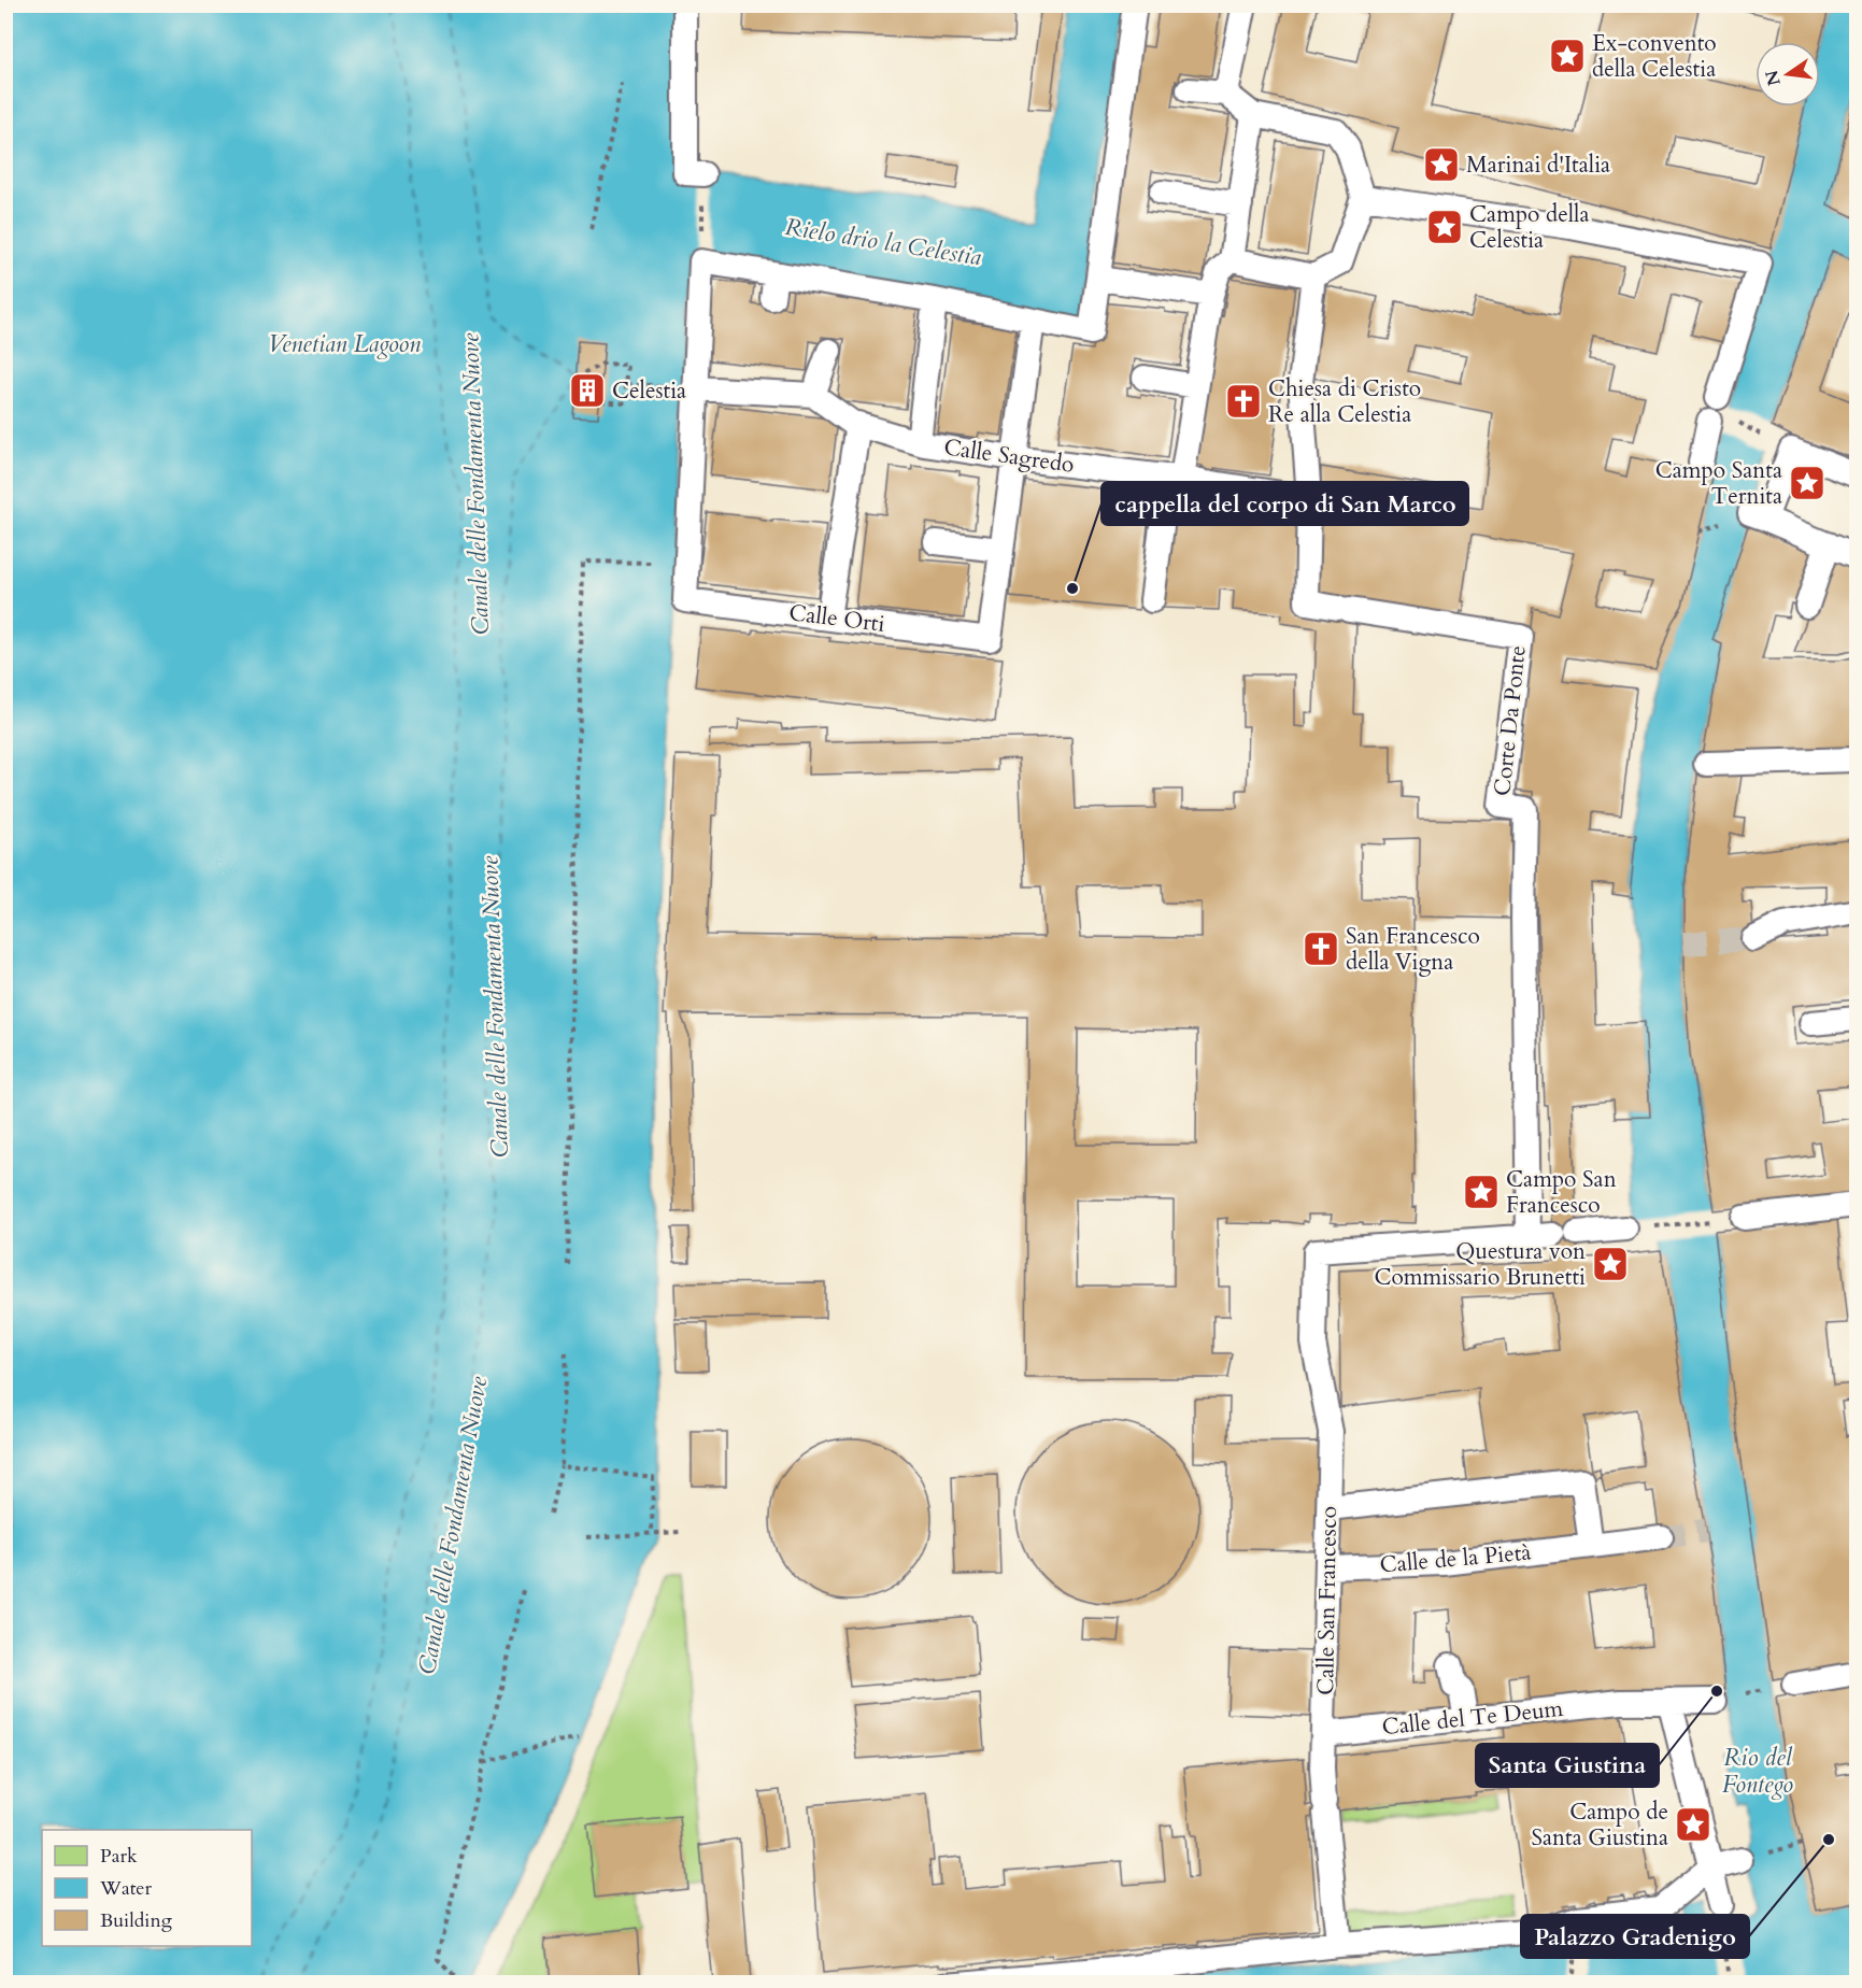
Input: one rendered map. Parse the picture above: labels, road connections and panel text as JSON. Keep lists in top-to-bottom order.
{
  "streets": {
    "street": [
      "Calle Sagredo",
      "Calle Orti",
      "Corte Da Ponte",
      "Calle de la Pietà",
      "Calle San Francesco",
      "Calle del Te Deum"
    ]
  },
  "crossings": [
    ["Calle Sagredo", "Corte Da Ponte"],
    ["Corte Da Ponte", "Calle San Francesco"],
    ["Calle de la Pietà", "Calle San Francesco"],
    ["Calle San Francesco", "Calle del Te Deum"]
  ],
  "water": [
    "Rielo drio la Celestia",
    "Venetian Lagoon",
    "Canale delle Fondamenta Nuove",
    "Rio del Fontego"
  ],
  "places": {
    "place": [
      "Ex-convento della Celestia",
      "Marinai d'Italia",
      "Campo della Celestia",
      "Campo Santa Ternita",
      "Campo San Francesco",
      "Questura von Commissario Brunetti",
      "Campo de Santa Giustina"
    ],
    "building": ["Celestia"],
    "church": ["Chiesa di Cristo Re alla Celestia", "San Francesco della Vigna"],
    "other": ["cappella del corpo di San Marco", "Santa Giustina", "Palazzo Gradenigo"]
  },
  "legend": ["Park", "Water", "Building"],
  "north": "left"
}
